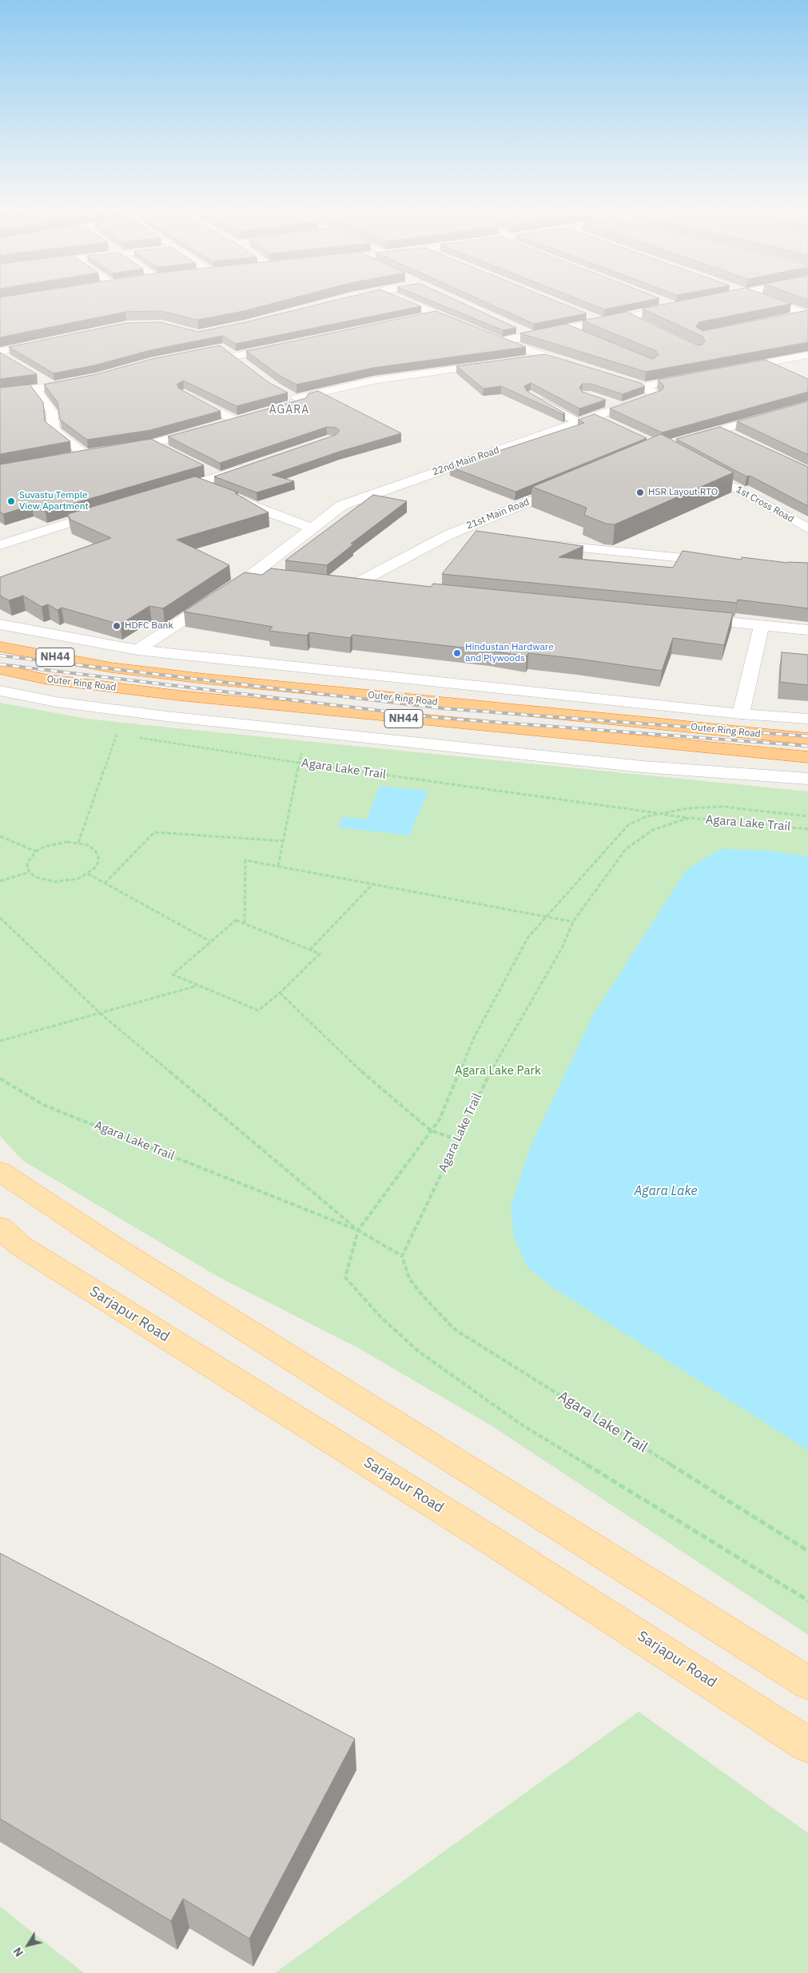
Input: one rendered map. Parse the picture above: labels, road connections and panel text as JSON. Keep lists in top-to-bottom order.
{
  "streets": {
    "highway": ["NH44", "Outer Ring Road"],
    "main road": ["Sarjapur Road"],
    "street": ["22nd Main Road", "1st Cross Road", "21st Main Road"],
    "path": ["Agara Lake Trail"]
  },
  "districts": ["AGARA"],
  "water": ["Agara Lake"],
  "parks": ["Agara Lake Park"],
  "places": [
    "HSR Layout RTO",
    "Suvastu Temple View Apartment",
    "HDFC Bank",
    "Hindustan Hardware and Plywoods"
  ],
  "north": "bottom left"
}
